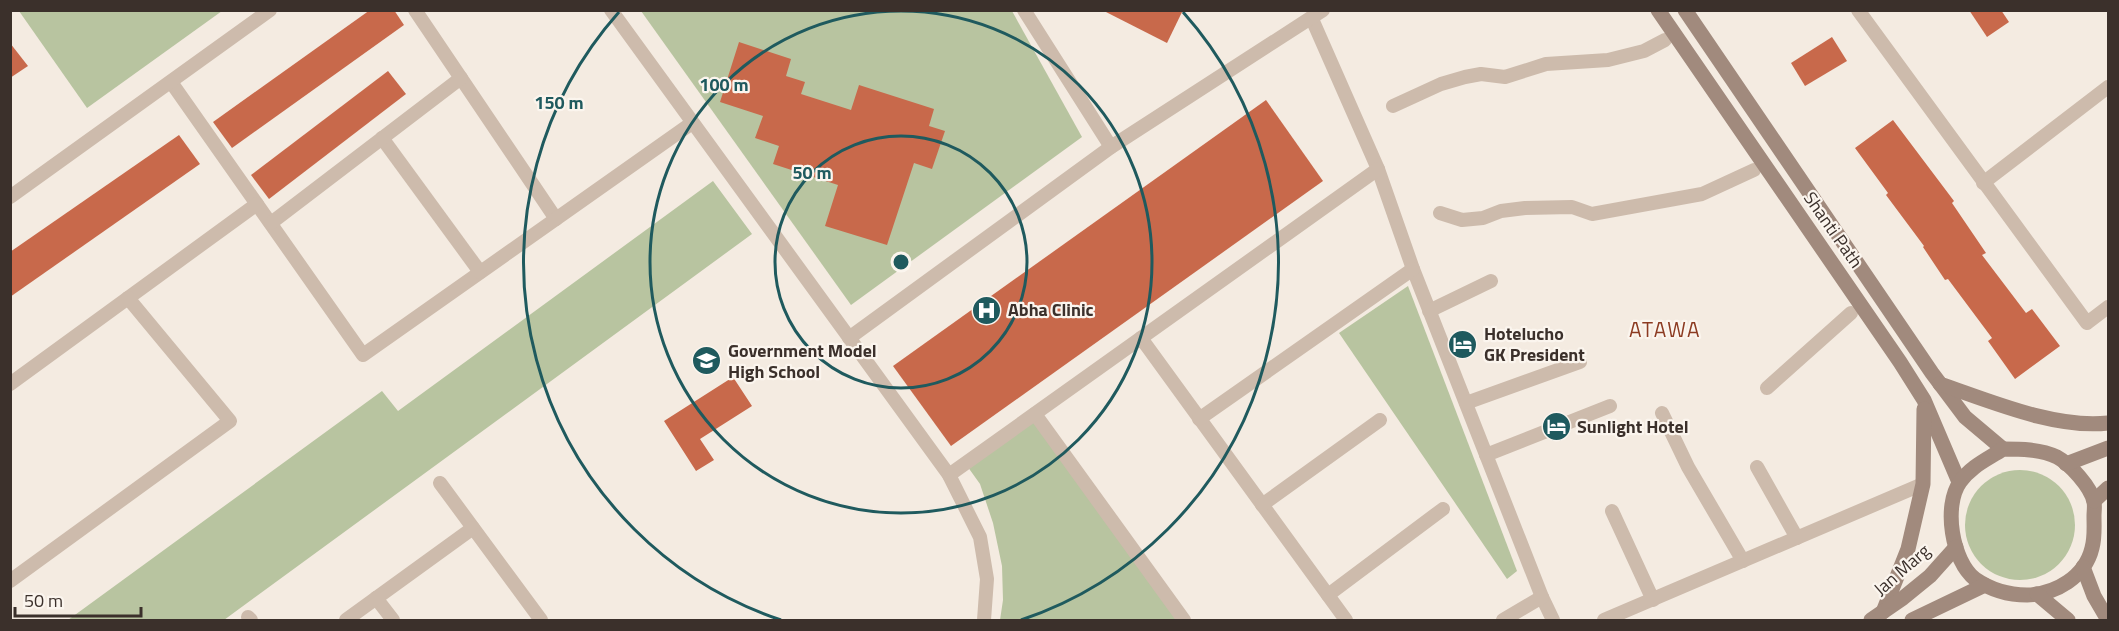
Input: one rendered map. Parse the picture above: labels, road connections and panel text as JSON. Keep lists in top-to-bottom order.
{
  "streets": {
    "main road": ["Shanti Path", "Jan Marg"]
  },
  "crossings": [
    ["Shanti Path", "Jan Marg"]
  ],
  "districts": ["ATAWA"],
  "places": {
    "hospital": ["Abha Clinic"],
    "hotel": ["Hotelucho GK President", "Sunlight Hotel"],
    "school or university": ["Government Model High School"]
  },
  "scale_bar": "50 m",
  "rings": ["100 m", "150 m", "50 m"]
}
